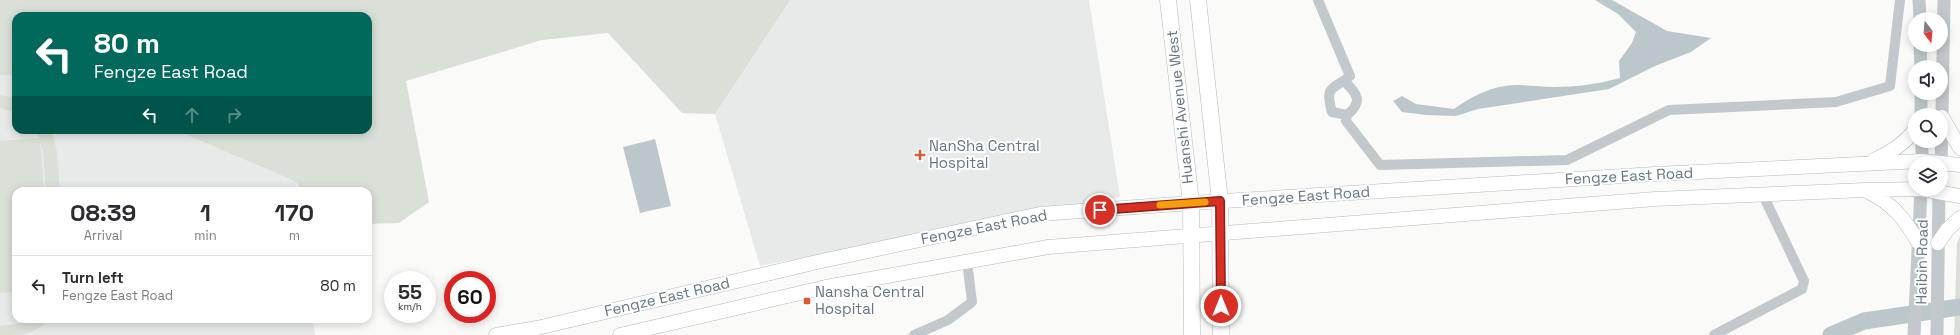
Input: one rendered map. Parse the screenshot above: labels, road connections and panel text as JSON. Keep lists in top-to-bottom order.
{
  "streets": {
    "main road": ["Huanshi Avenue West", "Fengze East Road"],
    "street": ["Haibin Road"]
  },
  "crossings": [
    ["Huanshi Avenue West", "Fengze East Road"]
  ],
  "places": {
    "health": ["NanSha Central Hospital"],
    "transit": ["Nansha Central Hospital"]
  },
  "north": "bottom",
  "page": {
    "turn": ["80 m", "Fengze East Road"],
    "eta": [
      "08:39",
      "Arrival",
      "1",
      "min",
      "170",
      "m"
    ],
    "list": [
      {
        "name": "Turn left",
        "note": "Fengze East Road",
        "value": "80 m"
      }
    ],
    "speed": "55 km/h",
    "limit": "60"
  }
}
